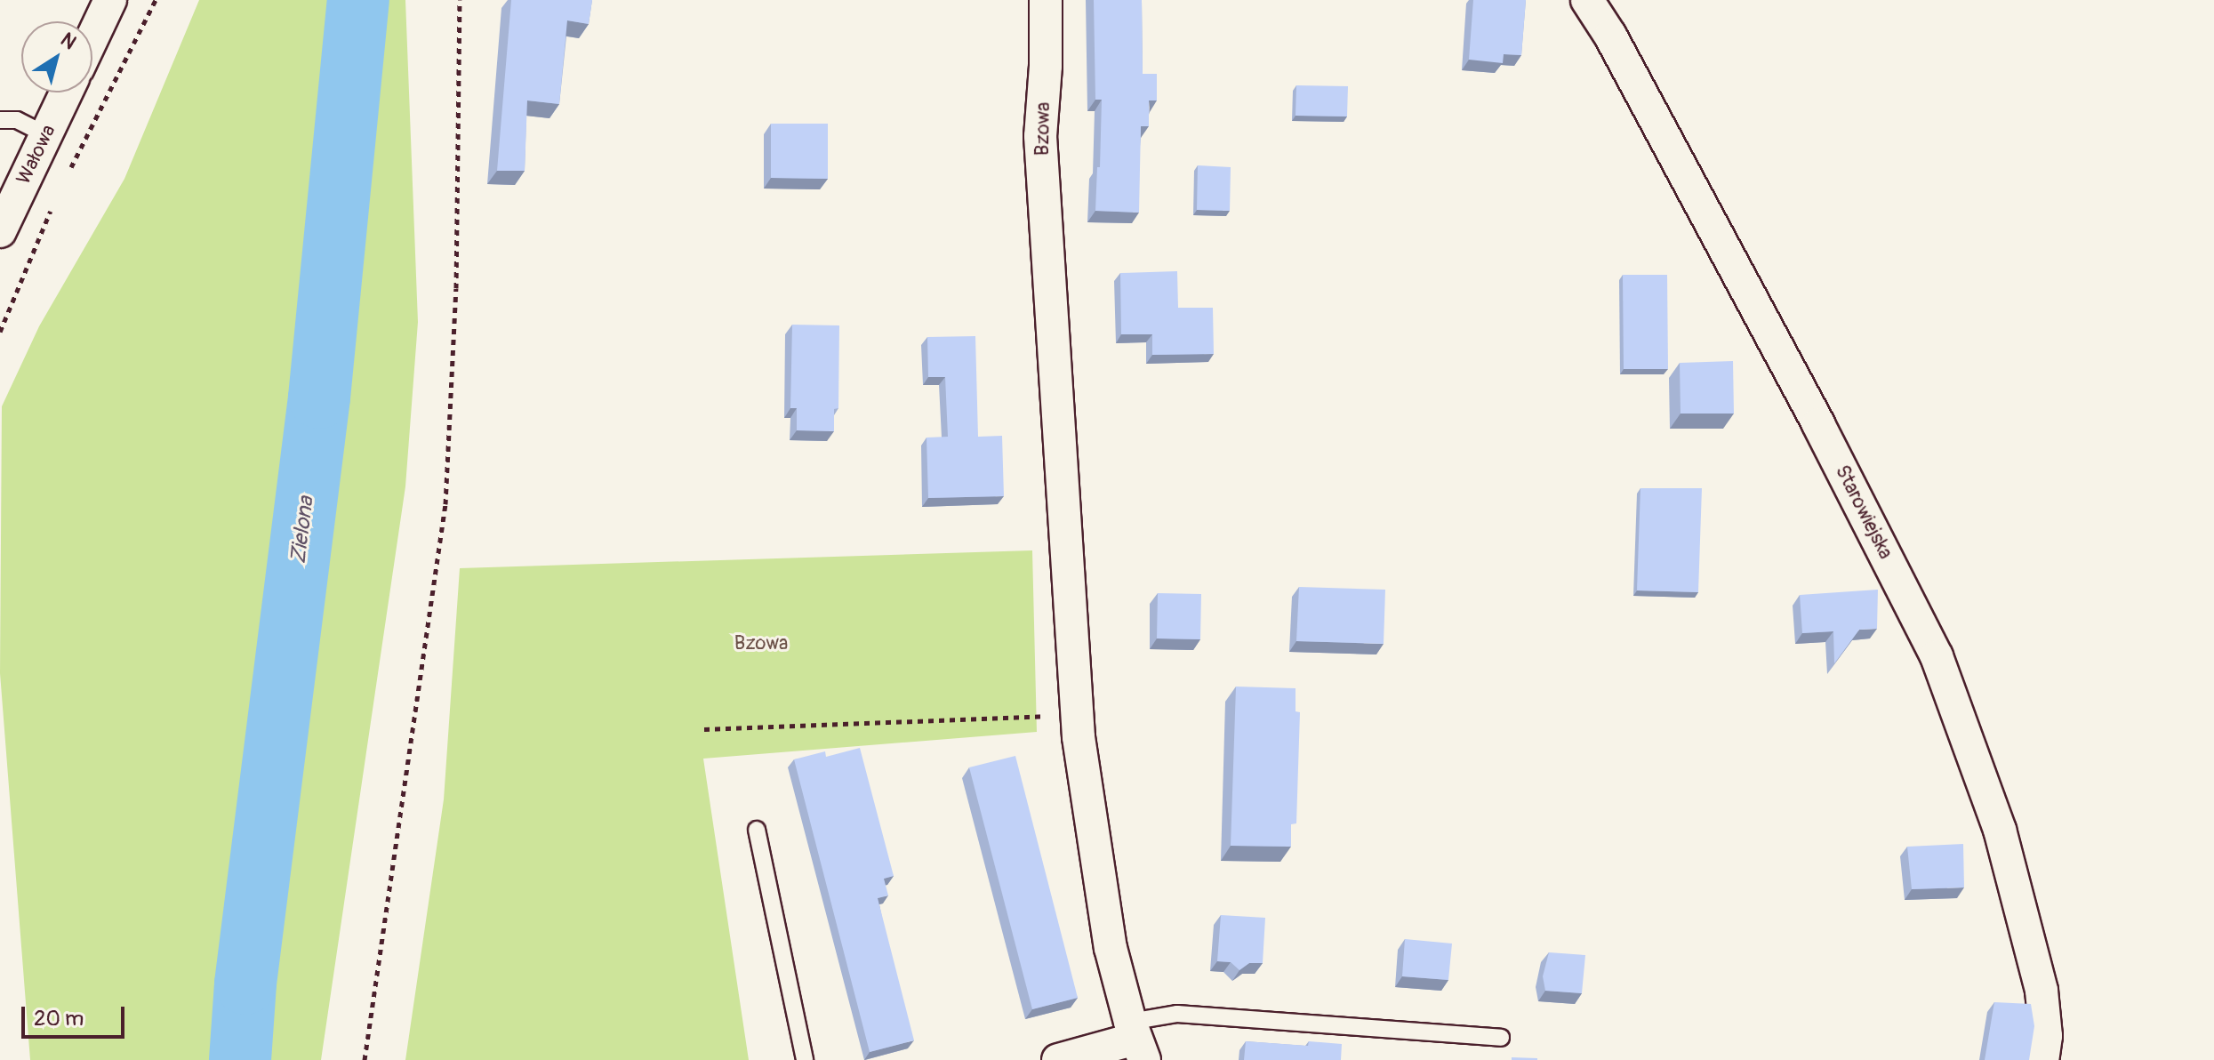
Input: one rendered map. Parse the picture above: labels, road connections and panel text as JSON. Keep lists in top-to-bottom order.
{
  "streets": {
    "street": ["Bzowa", "Wałowa", "Starowiejska"]
  },
  "water": ["Zielona"],
  "parks": ["Bzowa"],
  "scale_bar": "20 m",
  "north": "top right"
}
